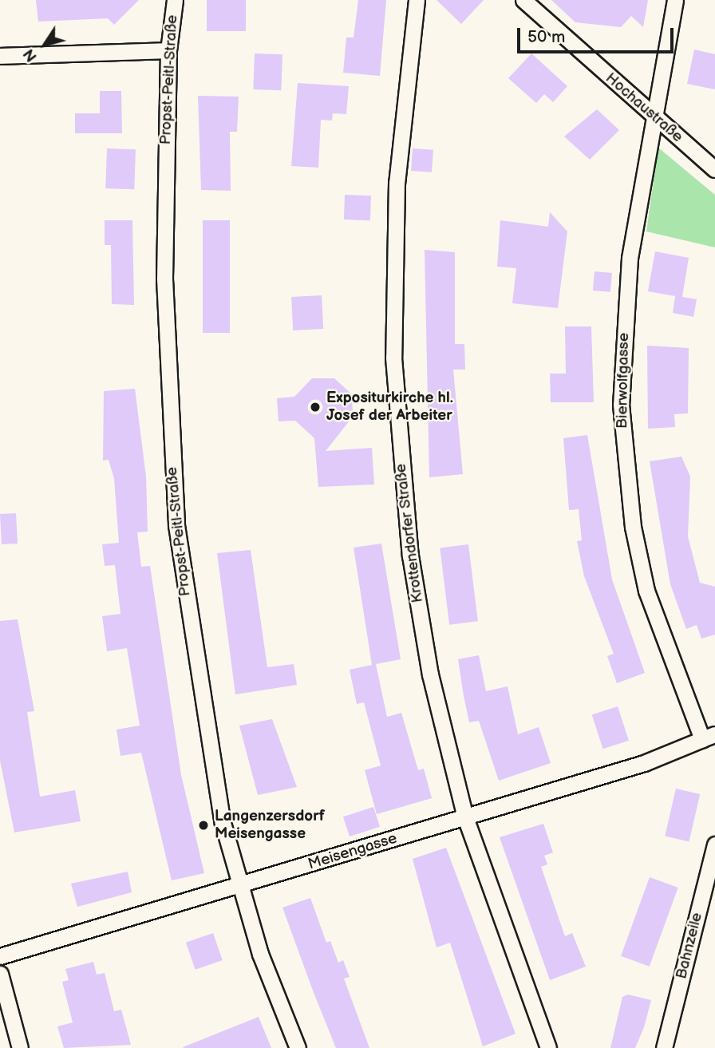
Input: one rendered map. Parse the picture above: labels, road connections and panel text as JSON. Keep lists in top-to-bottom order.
{
  "streets": {
    "street": [
      "Propst-Peitl-Straße",
      "Hochaustraße",
      "Bierwolfgasse",
      "Krottendorfer Straße",
      "Meisengasse",
      "Bahnzeile"
    ]
  },
  "crossings": [
    ["Propst-Peitl-Straße", "Meisengasse"],
    ["Hochaustraße", "Bierwolfgasse"],
    ["Bierwolfgasse", "Meisengasse"],
    ["Krottendorfer Straße", "Meisengasse"]
  ],
  "places": ["Expositurkirche hl. Josef der Arbeiter", "Langenzersdorf Meisengasse"],
  "scale_bar": "50 m",
  "north": "bottom left"
}
